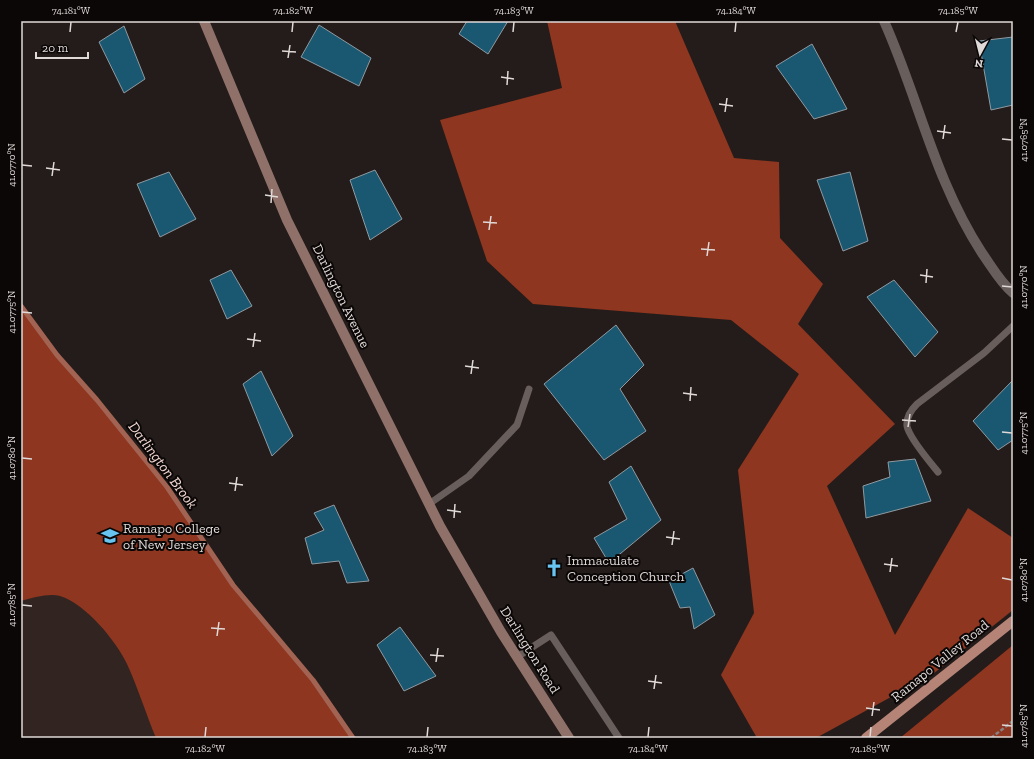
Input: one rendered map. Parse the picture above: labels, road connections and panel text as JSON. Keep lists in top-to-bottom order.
{
  "streets": {
    "main road": ["Darlington Avenue", "Darlington Road", "Ramapo Valley Road"]
  },
  "crossings": [
    ["Darlington Avenue", "Darlington Road"]
  ],
  "water": ["Darlington Brook"],
  "places": {
    "school or university": ["Ramapo College of New Jersey"],
    "church": ["Immaculate Conception Church"]
  },
  "scale_bar": "20 m",
  "north": "bottom",
  "coordinates": [
    "74.181°W",
    "74.182°W",
    "74.183°W",
    "74.184°W",
    "74.185°W",
    "41.0765°N",
    "41.0770°N",
    "41.0775°N",
    "41.0780°N",
    "41.0785°N"
  ]
}
